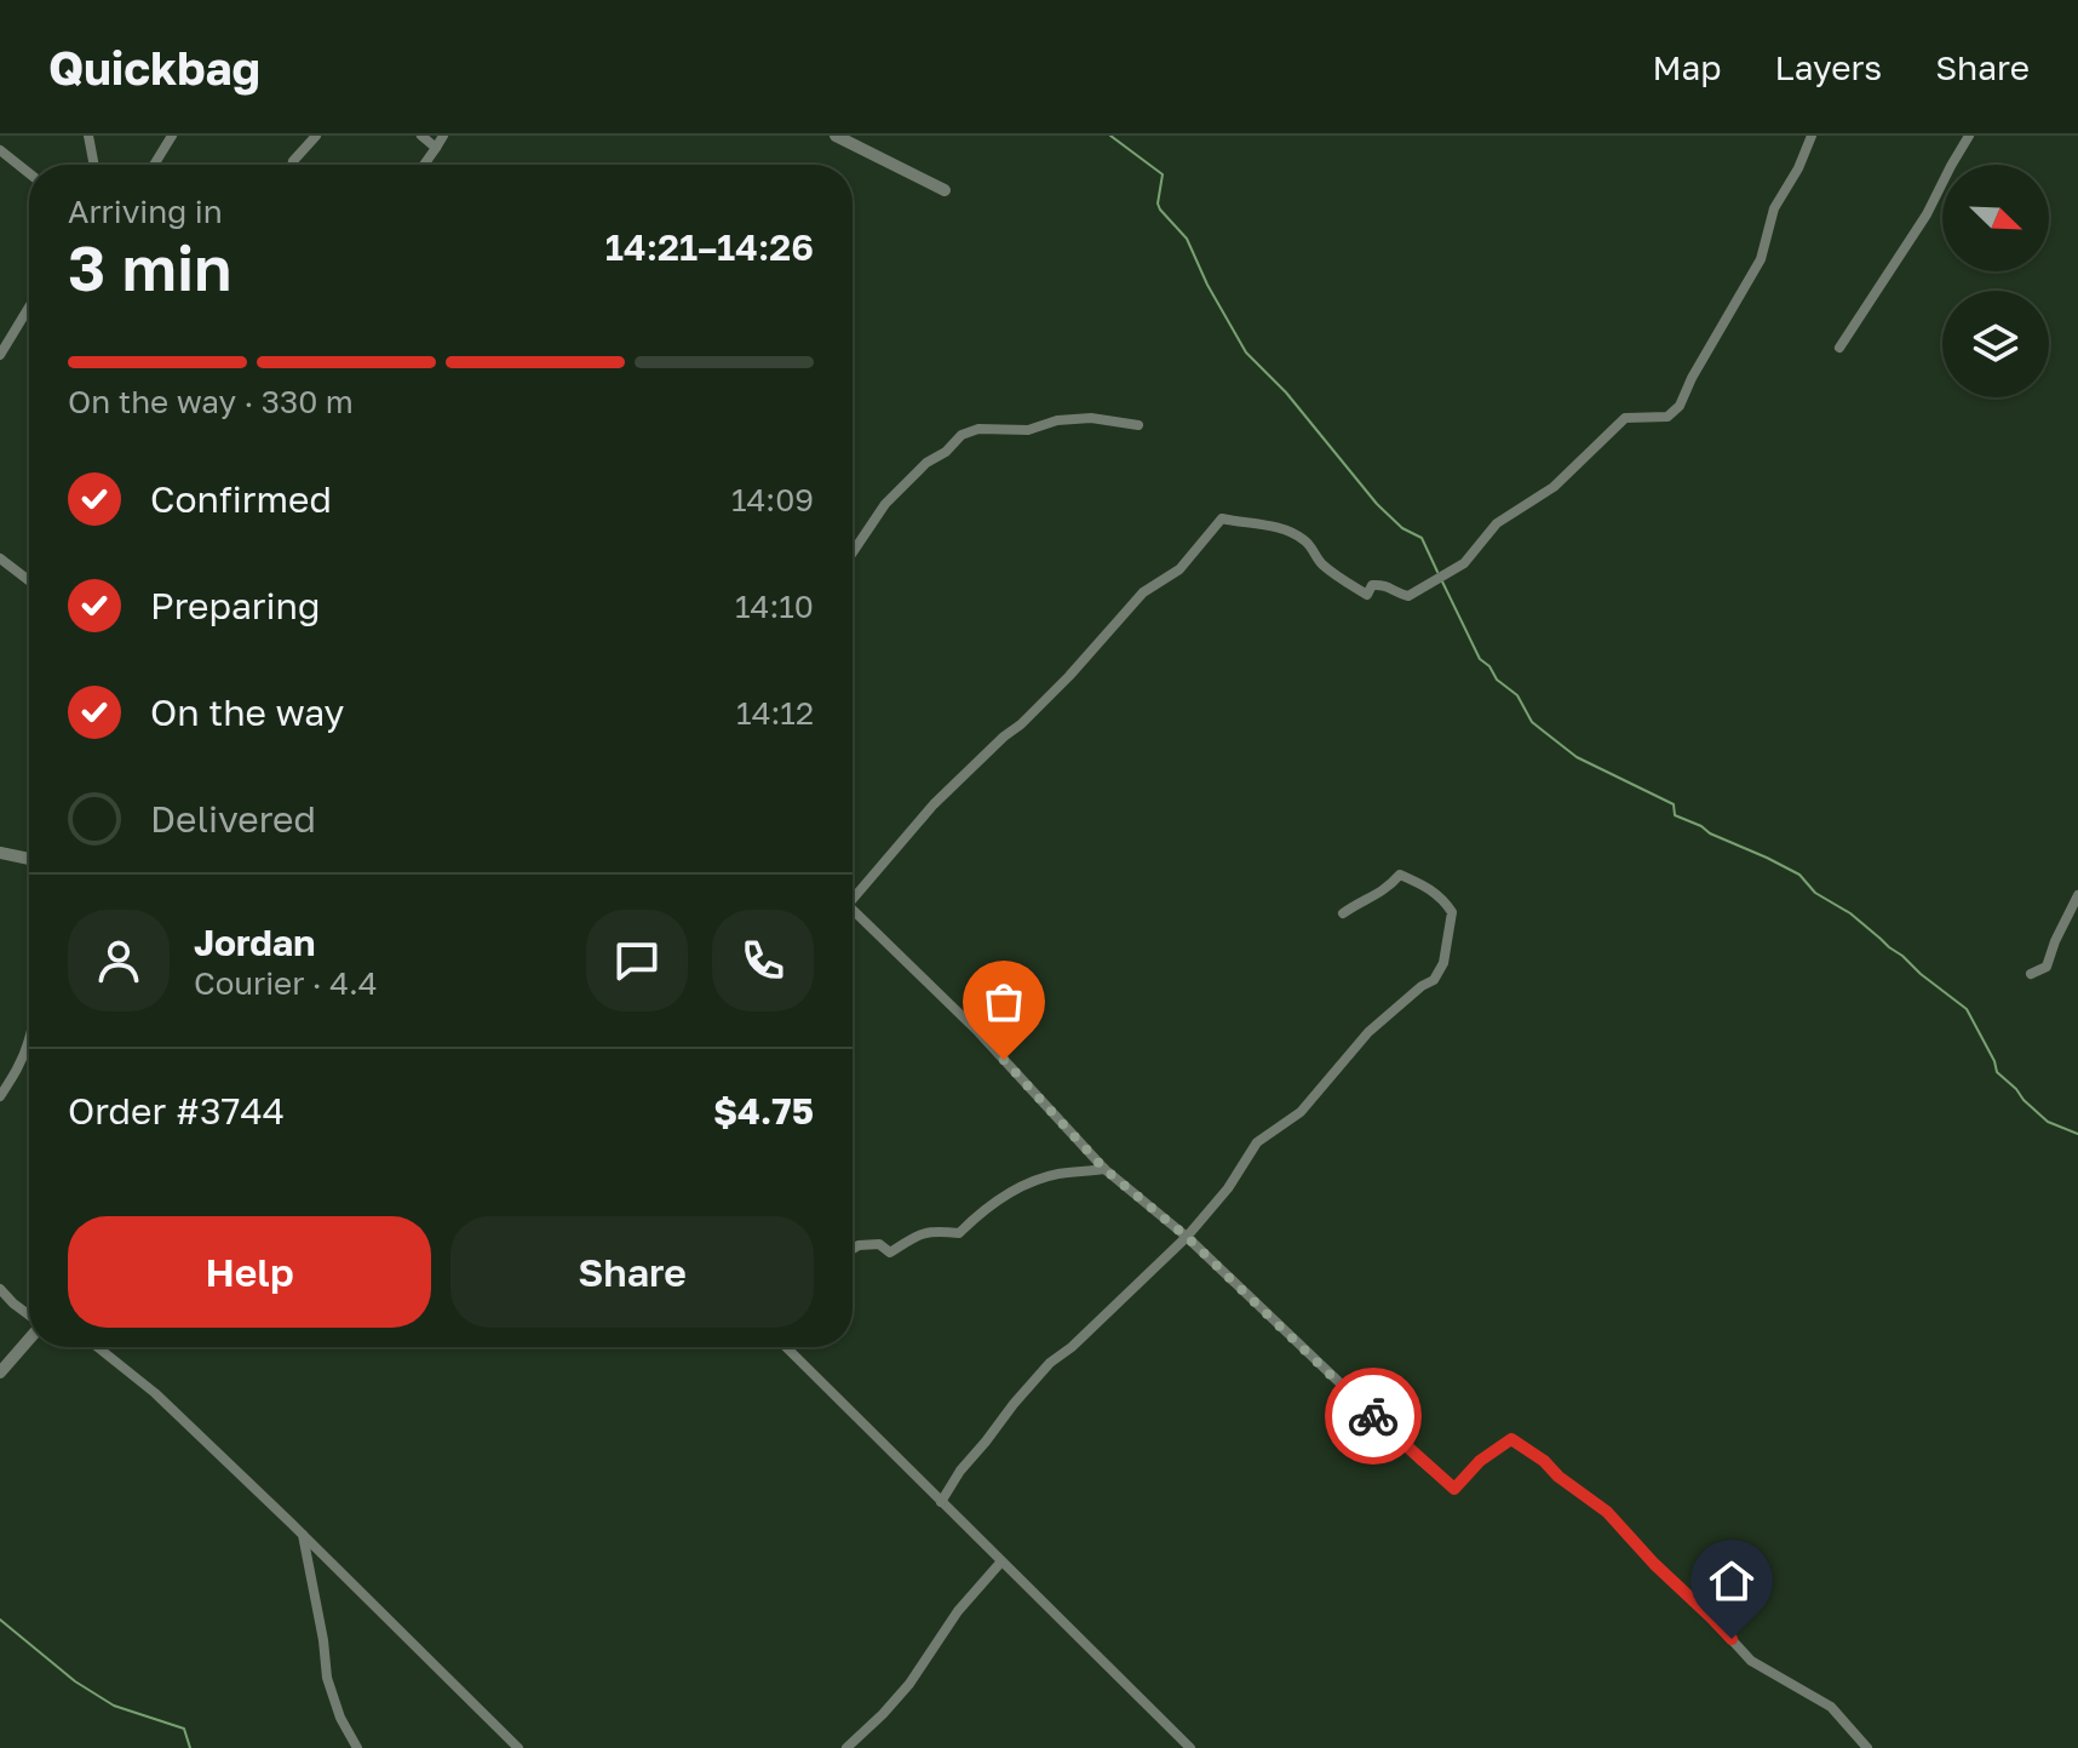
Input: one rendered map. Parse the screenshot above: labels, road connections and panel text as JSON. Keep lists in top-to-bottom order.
{
  "north": "bottom right",
  "page": {
    "header": "Quickbag",
    "nav": ["Map", "Layers", "Share"],
    "heading": ["3 min", "Arriving in", "14:21–14:26"],
    "panel": [
      "Jordan",
      "Courier · 4.4",
      "Order #3744",
      "$4.75"
    ],
    "bar": "On the way · 330 m",
    "list": [
      ["Confirmed", "14:09"],
      ["Preparing", "14:10"],
      ["On the way", "14:12"],
      "Delivered"
    ],
    "buttons": ["Help", "Share"]
  }
}
